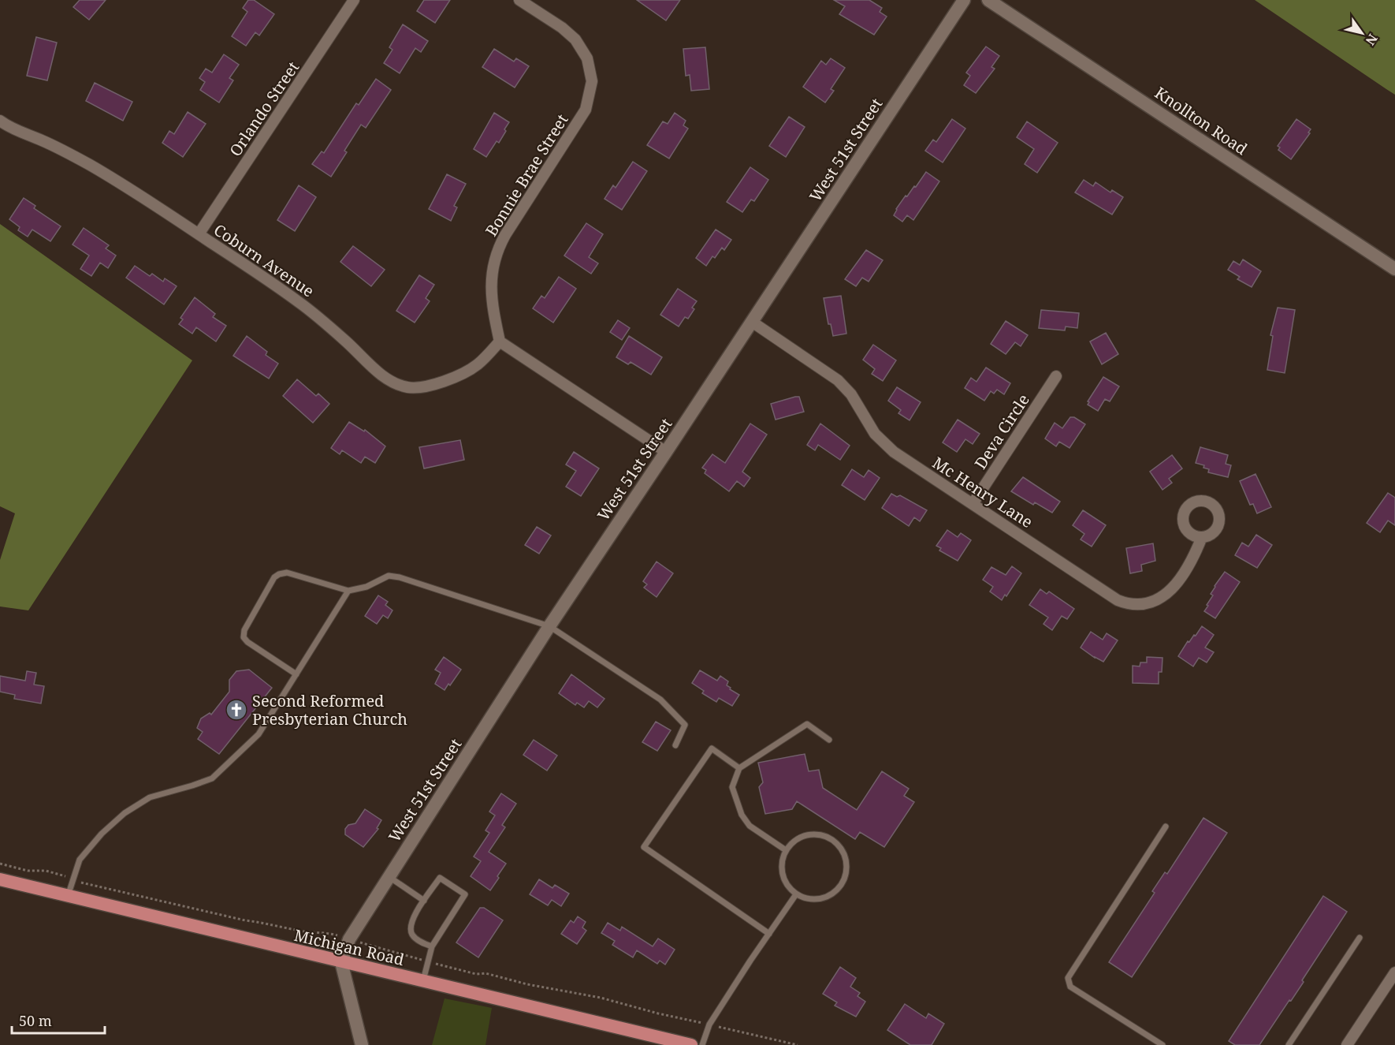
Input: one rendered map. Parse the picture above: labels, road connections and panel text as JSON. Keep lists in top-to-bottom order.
{
  "streets": {
    "main road": ["Michigan Road"],
    "street": [
      "Orlando Street",
      "Knollton Road",
      "West 51st Street",
      "Bonnie Brae Street",
      "Coburn Avenue",
      "Deva Circle",
      "Mc Henry Lane"
    ]
  },
  "crossings": [
    ["Orlando Street", "Coburn Avenue"],
    ["West 51st Street", "Mc Henry Lane"],
    ["West 51st Street", "Michigan Road"],
    ["Bonnie Brae Street", "Coburn Avenue"],
    ["Deva Circle", "Mc Henry Lane"]
  ],
  "places": {
    "church": ["Second Reformed Presbyterian Church"]
  },
  "scale_bar": "50 m",
  "north": "bottom right"
}
